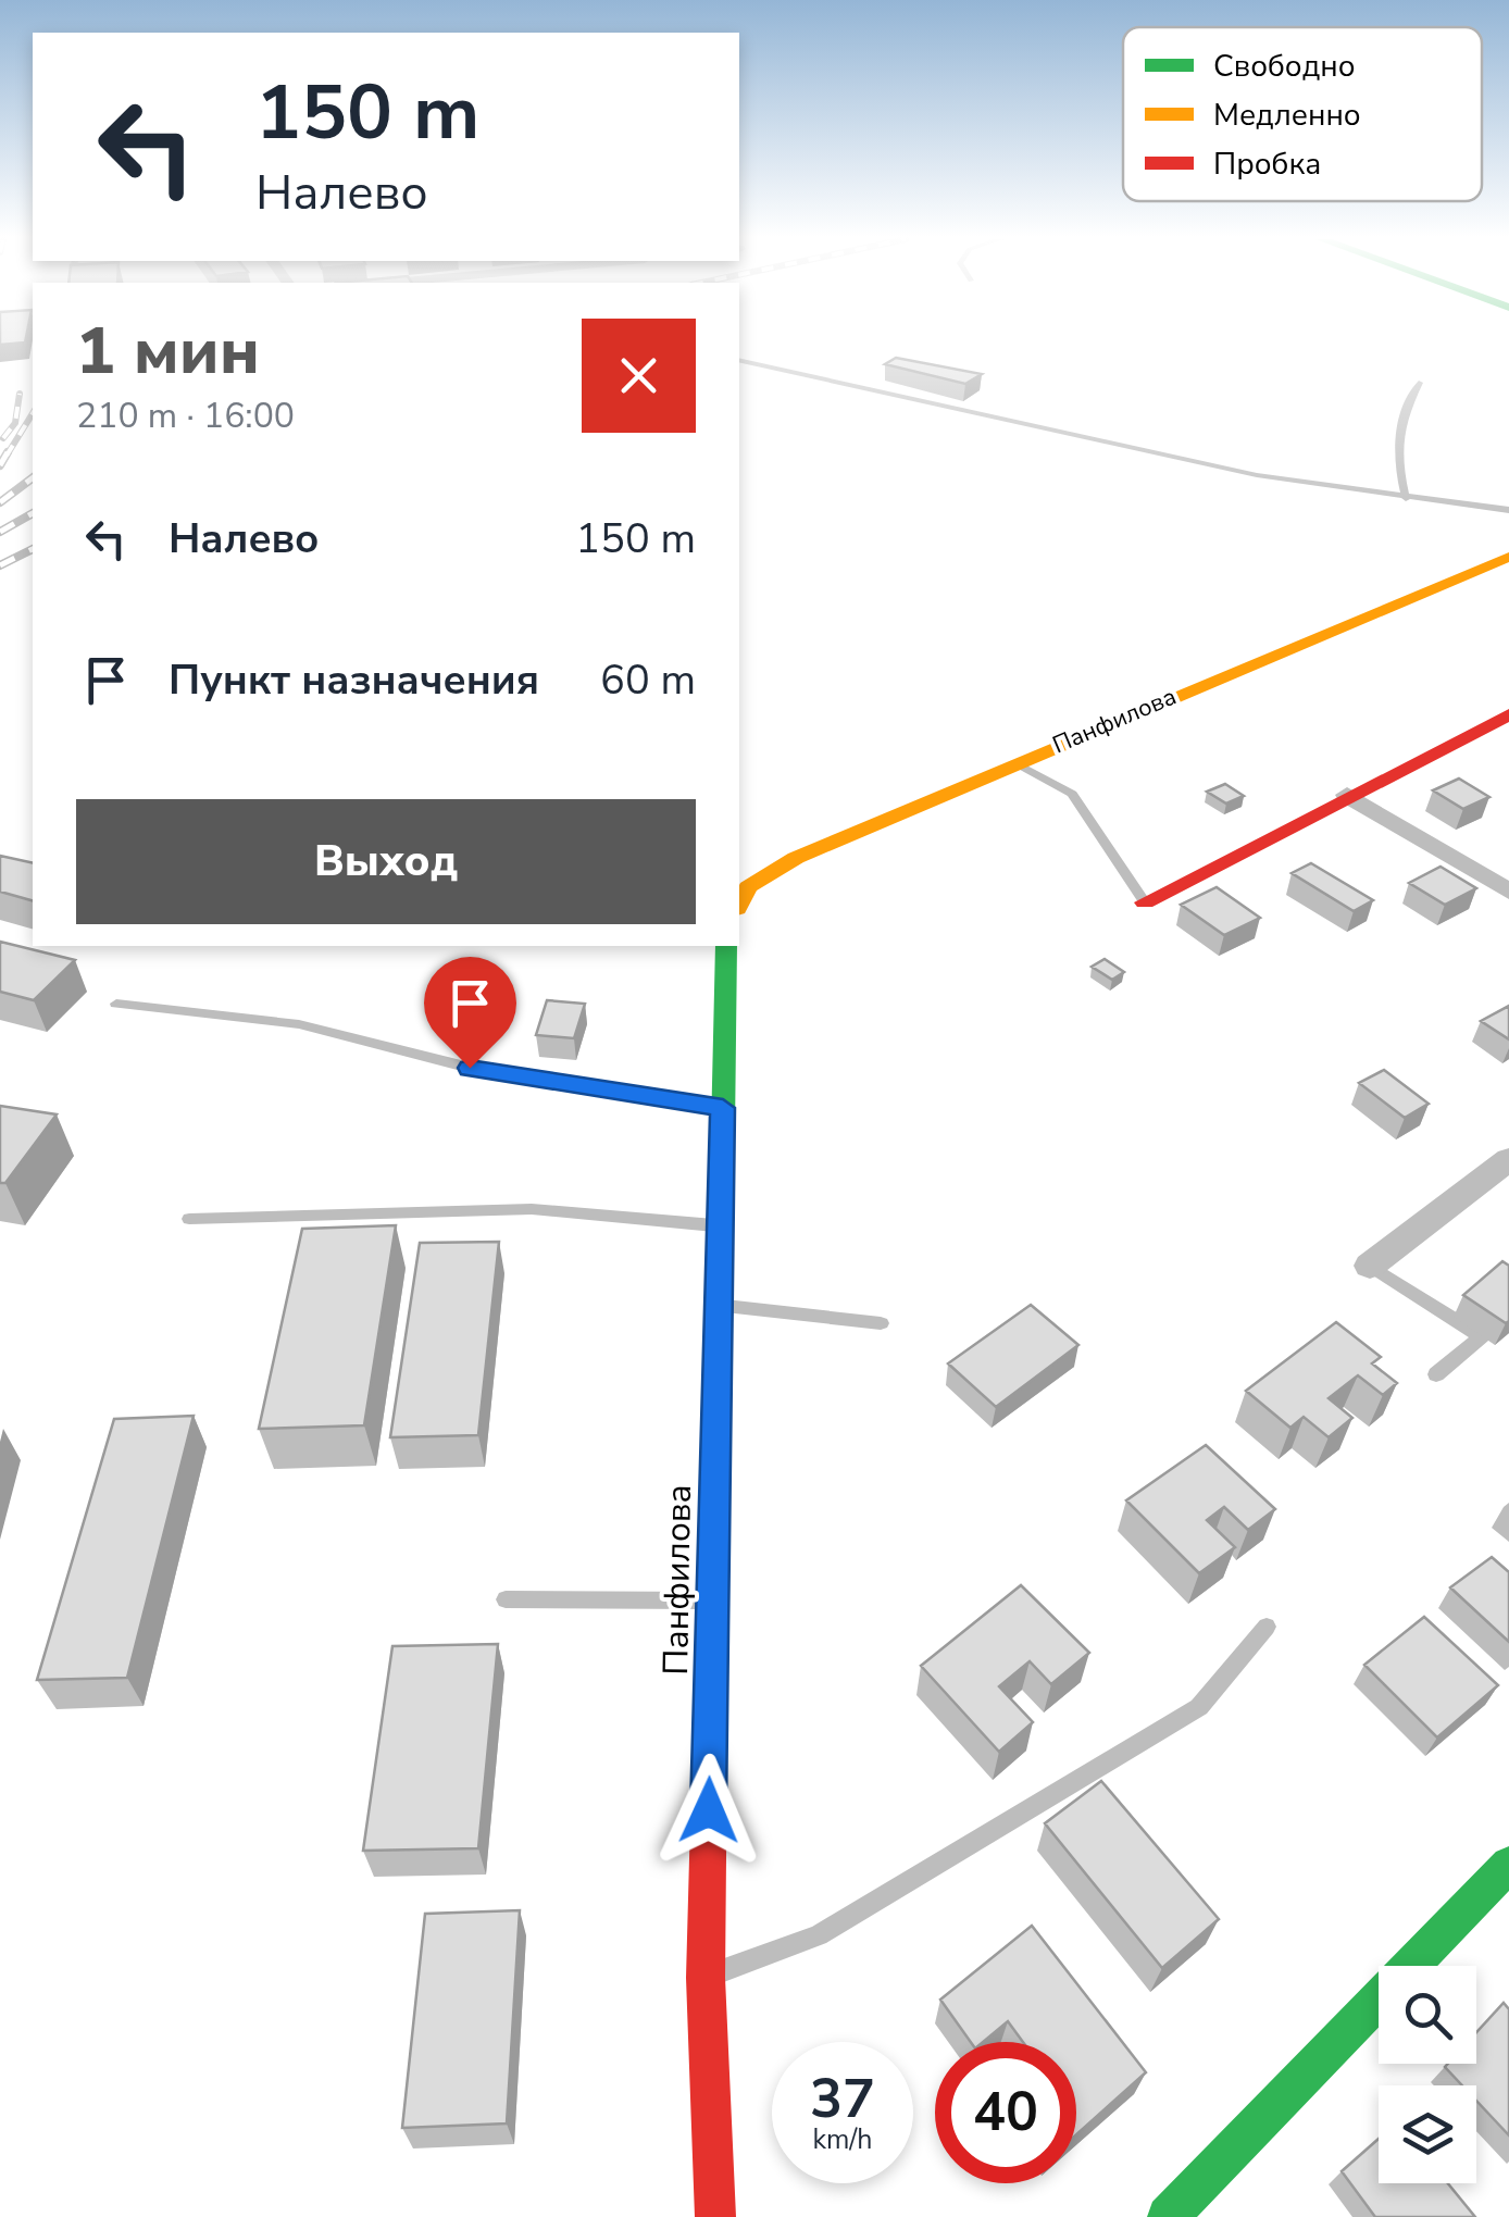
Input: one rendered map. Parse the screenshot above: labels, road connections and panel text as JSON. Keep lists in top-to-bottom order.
{
  "streets": {
    "main road": ["Панфилова"]
  },
  "legend": ["Свободно", "Медленно", "Пробка"],
  "page": {
    "turn": ["150 m", "Налево"],
    "heading": ["1 мин", "210 m · 16:00"],
    "list": [
      {
        "name": "Налево",
        "value": "150 m"
      },
      {
        "name": "Пункт назначения",
        "value": "60 m"
      }
    ],
    "buttons": "Выход",
    "speed": "37 km/h",
    "limit": "40"
  }
}
